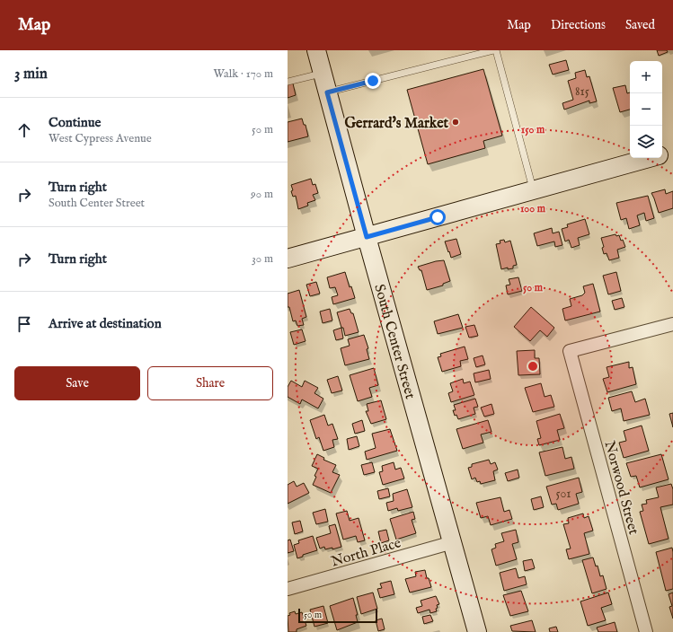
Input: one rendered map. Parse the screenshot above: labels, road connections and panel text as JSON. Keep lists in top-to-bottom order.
{
  "streets": {
    "street": ["South Center Street", "Norwood Street", "North Place"]
  },
  "crossings": [
    ["South Center Street", "North Place"]
  ],
  "places": ["Gerrard's Market"],
  "house_numbers": ["815", "501"],
  "scale_bar": "50 m",
  "page": {
    "header": "Map",
    "nav": ["Map", "Directions", "Saved"],
    "heading": ["3 min", "Walk · 170 m"],
    "map_buttons": ["+", "−"],
    "list": [
      ["Continue", "West Cypress Avenue", "50 m"],
      ["Turn right", "South Center Street", "90 m"],
      ["Turn right", "30 m"],
      "Arrive at destination"
    ],
    "buttons": ["Save", "Share"],
    "scale": "50 m"
  },
  "rings": ["150 m", "100 m", "50 m"]
}
